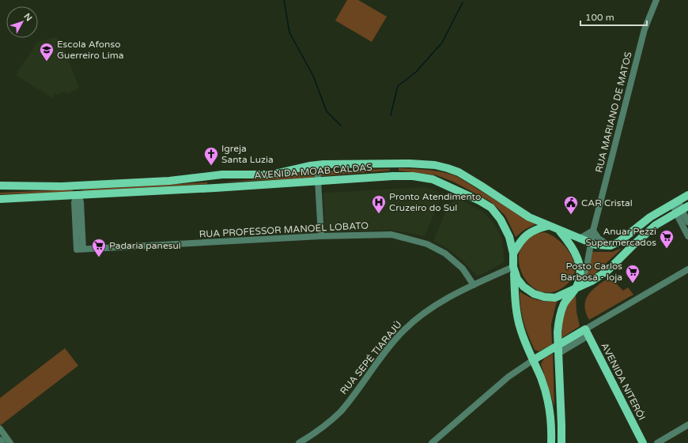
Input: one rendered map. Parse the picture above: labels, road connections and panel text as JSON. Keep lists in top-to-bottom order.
{
  "streets": {
    "main road": ["AVENIDA MOAB CALDAS", "AVENIDA NITERÓI"],
    "street": ["RUA MARIANO DE MATOS", "RUA PROFESSOR MANOEL LOBATO", "RUA SEPÉ TIARAJÚ"]
  },
  "crossings": [
    ["RUA MARIANO DE MATOS", "AVENIDA MOAB CALDAS"],
    ["RUA MARIANO DE MATOS", "RUA SEPÉ TIARAJÚ"],
    ["AVENIDA MOAB CALDAS", "RUA PROFESSOR MANOEL LOBATO"],
    ["AVENIDA MOAB CALDAS", "RUA SEPÉ TIARAJÚ"],
    ["RUA PROFESSOR MANOEL LOBATO", "RUA SEPÉ TIARAJÚ"]
  ],
  "places": {
    "school or university": ["Escola Afonso Guerreiro Lima"],
    "church": ["Igreja Santa Luzia"],
    "hospital": ["Pronto Atendimento Cruzeiro do Sul"],
    "public building": ["CAR Cristal"],
    "supermarket": ["Anuar Pezzi Supermercados", "Padaria panesul", "Posto Carlos Barbosa - loja"]
  },
  "scale_bar": "100 m",
  "north": "top right"
}
